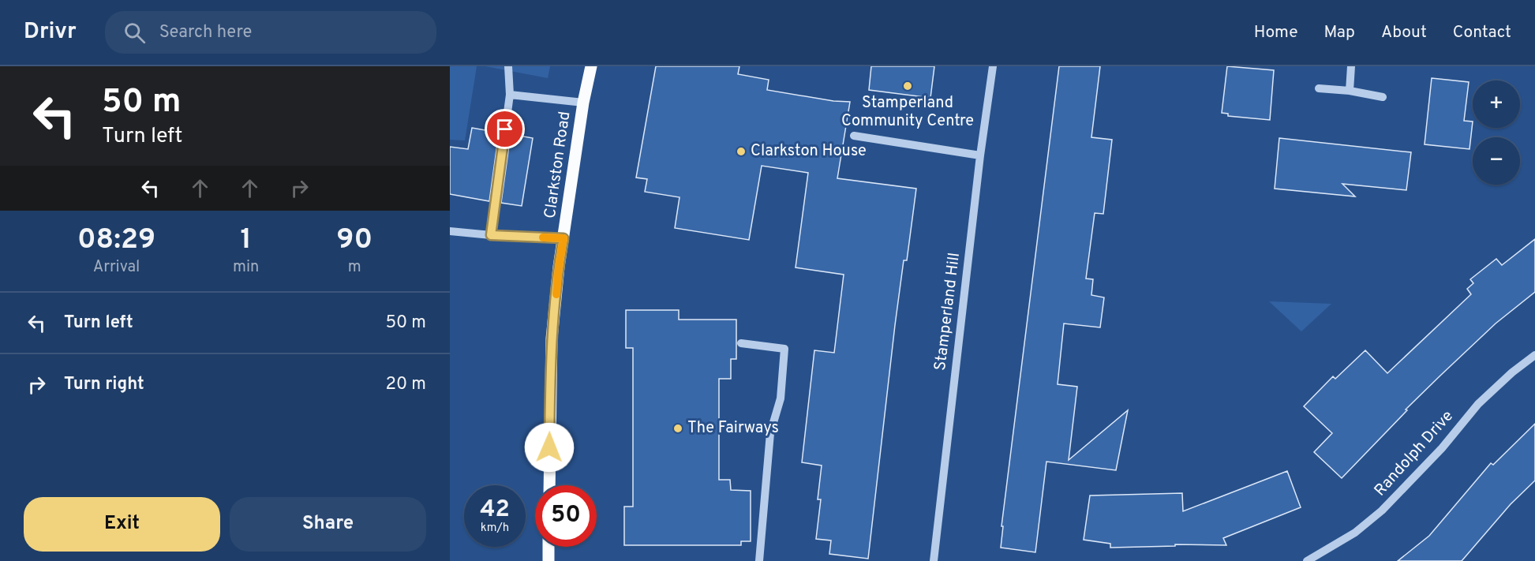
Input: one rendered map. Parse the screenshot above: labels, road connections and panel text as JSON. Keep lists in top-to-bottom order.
{
  "streets": {
    "main road": ["Clarkston Road"],
    "street": ["Stamperland Hill", "Randolph Drive"]
  },
  "places": ["Stamperland Community Centre", "Clarkston House", "The Fairways"],
  "page": {
    "header": "Drivr",
    "search": "Search here",
    "nav": [
      "Home",
      "Map",
      "About",
      "Contact"
    ],
    "turn": ["50 m", "Turn left"],
    "map_buttons": ["+", "−"],
    "eta": [
      "08:29",
      "Arrival",
      "1",
      "min",
      "90",
      "m"
    ],
    "list": [
      {
        "name": "Turn left",
        "value": "50 m"
      },
      {
        "name": "Turn right",
        "value": "20 m"
      }
    ],
    "speed": "42 km/h",
    "limit": "50",
    "buttons": ["Exit", "Share"]
  }
}
